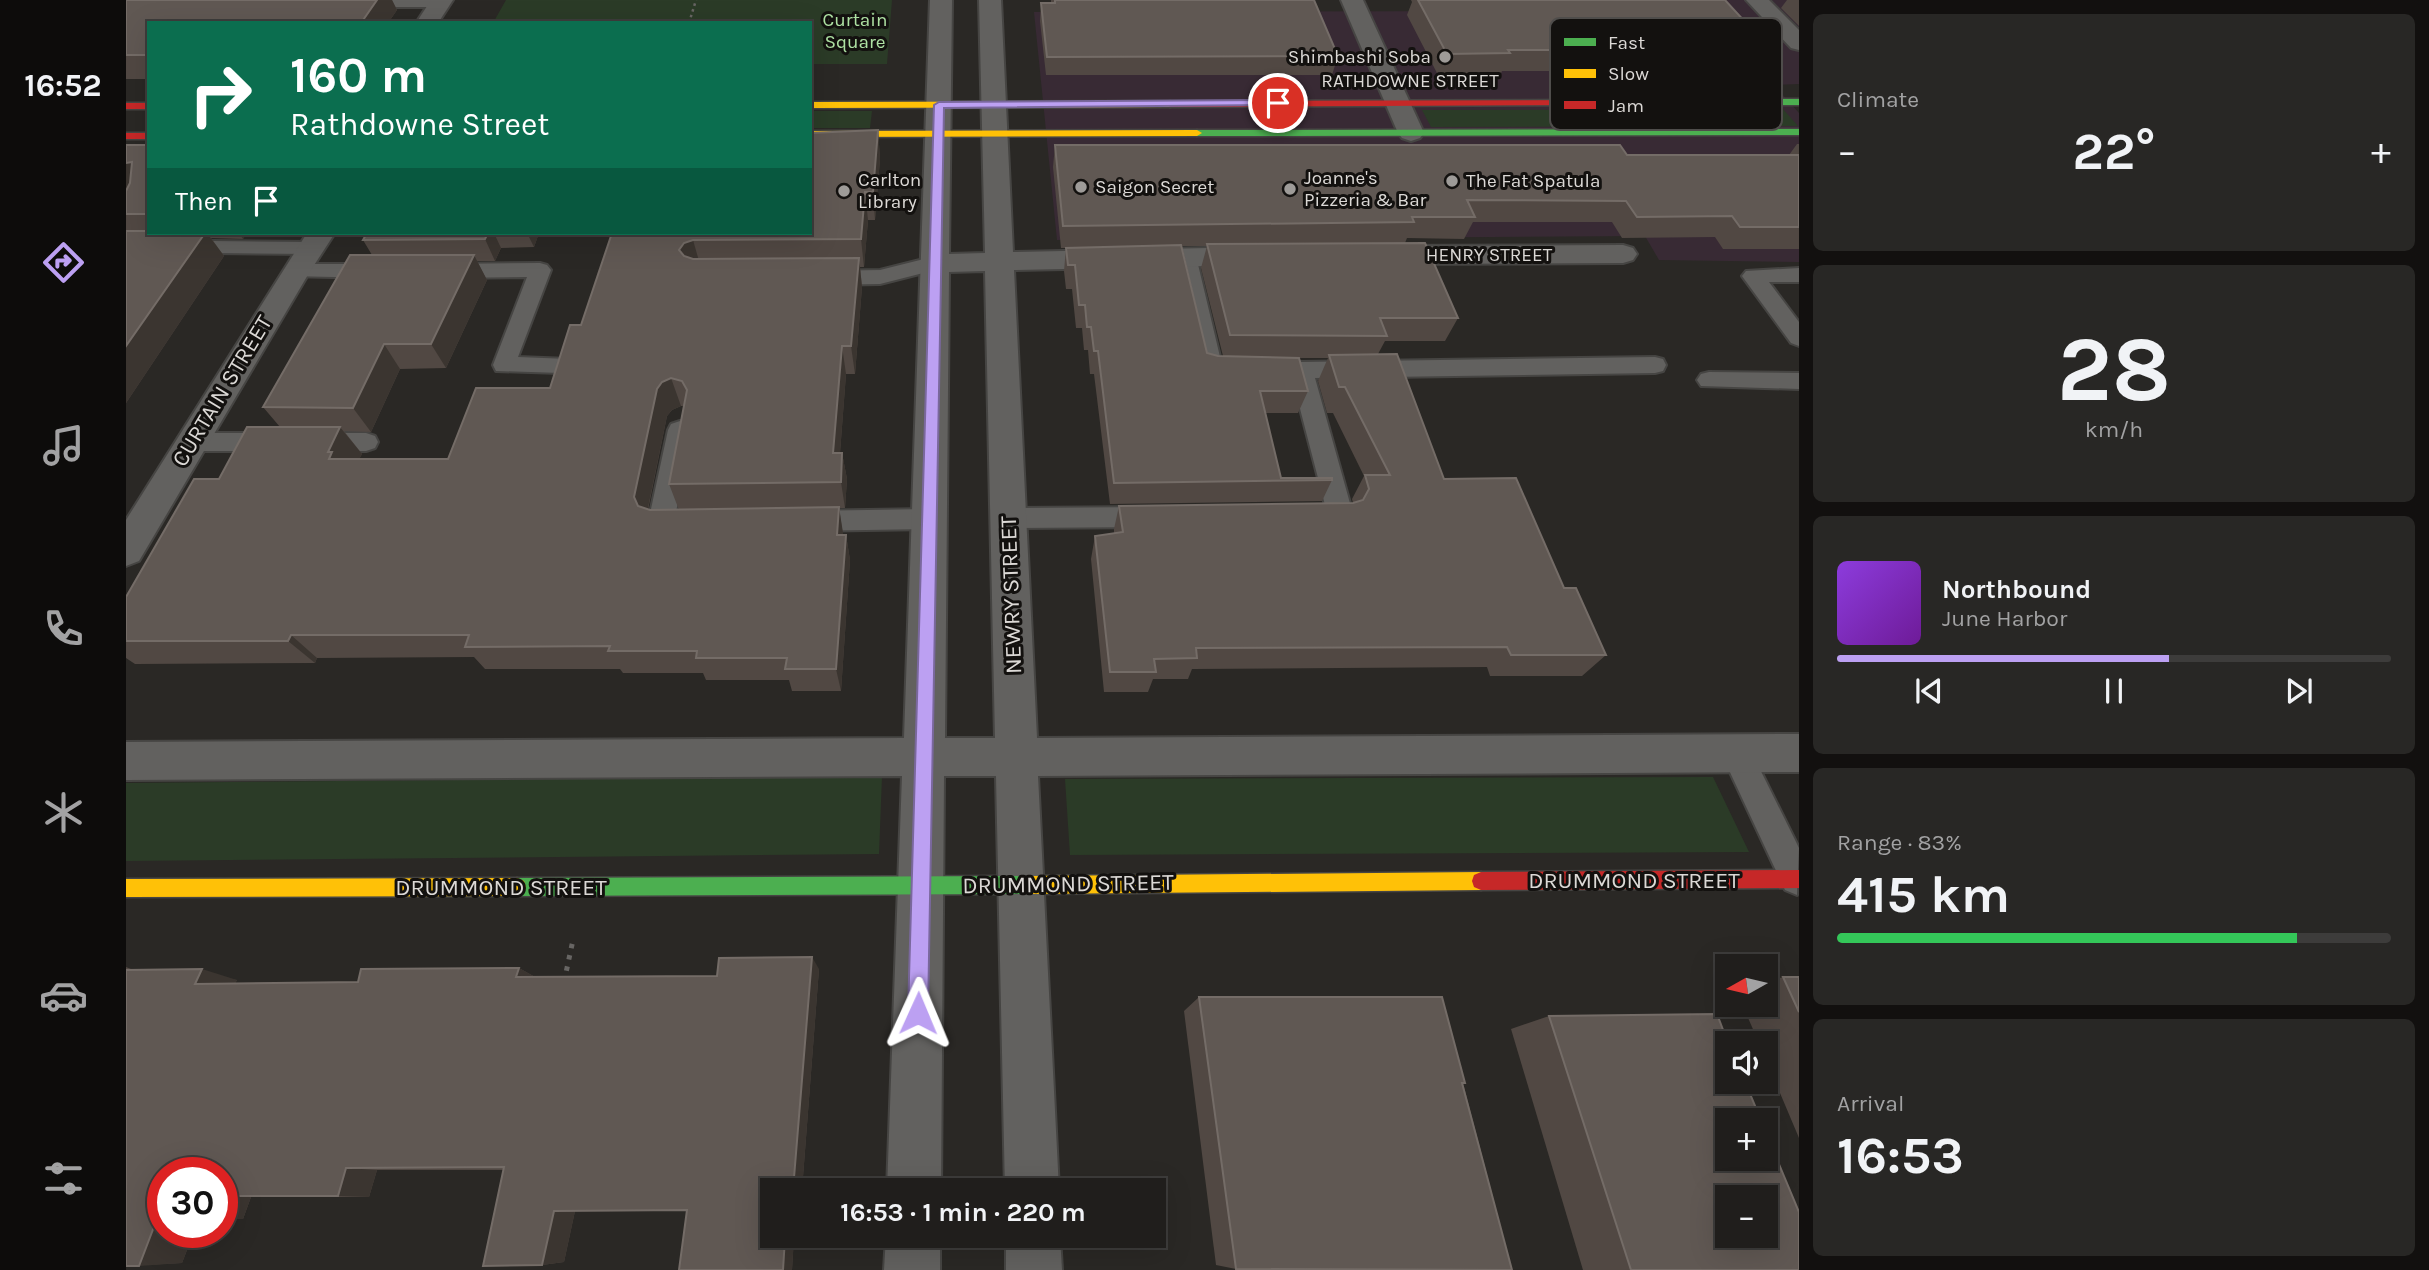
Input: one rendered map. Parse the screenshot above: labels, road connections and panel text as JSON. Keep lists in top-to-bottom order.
{
  "streets": {
    "street": [
      "RATHDOWNE STREET",
      "HENRY STREET",
      "CURTAIN STREET",
      "NEWRY STREET",
      "DRUMMOND STREET"
    ]
  },
  "crossings": [
    ["RATHDOWNE STREET", "NEWRY STREET"],
    ["NEWRY STREET", "DRUMMOND STREET"]
  ],
  "parks": ["Curtain Square"],
  "places": [
    "Shimbashi Soba",
    "The Fat Spatula",
    "Saigon Secret",
    "Joanne's Pizzeria & Bar",
    "Carlton Library"
  ],
  "legend": ["Fast", "Slow", "Jam"],
  "north": "left",
  "page": {
    "tabs": "16:52",
    "tile": [
      "Climate",
      ["28", "km/h"],
      ["Range · 83%", "415 km"],
      ["Arrival", "16:53"]
    ],
    "turn": ["160 m", "Rathdowne Street"],
    "heat": ["−", "22°", "+"],
    "then": "Then",
    "song": ["Northbound", "June Harbor"],
    "map_buttons": ["+", "−"],
    "limit": "30",
    "trip": "16:53 · 1 min · 220 m"
  }
}
